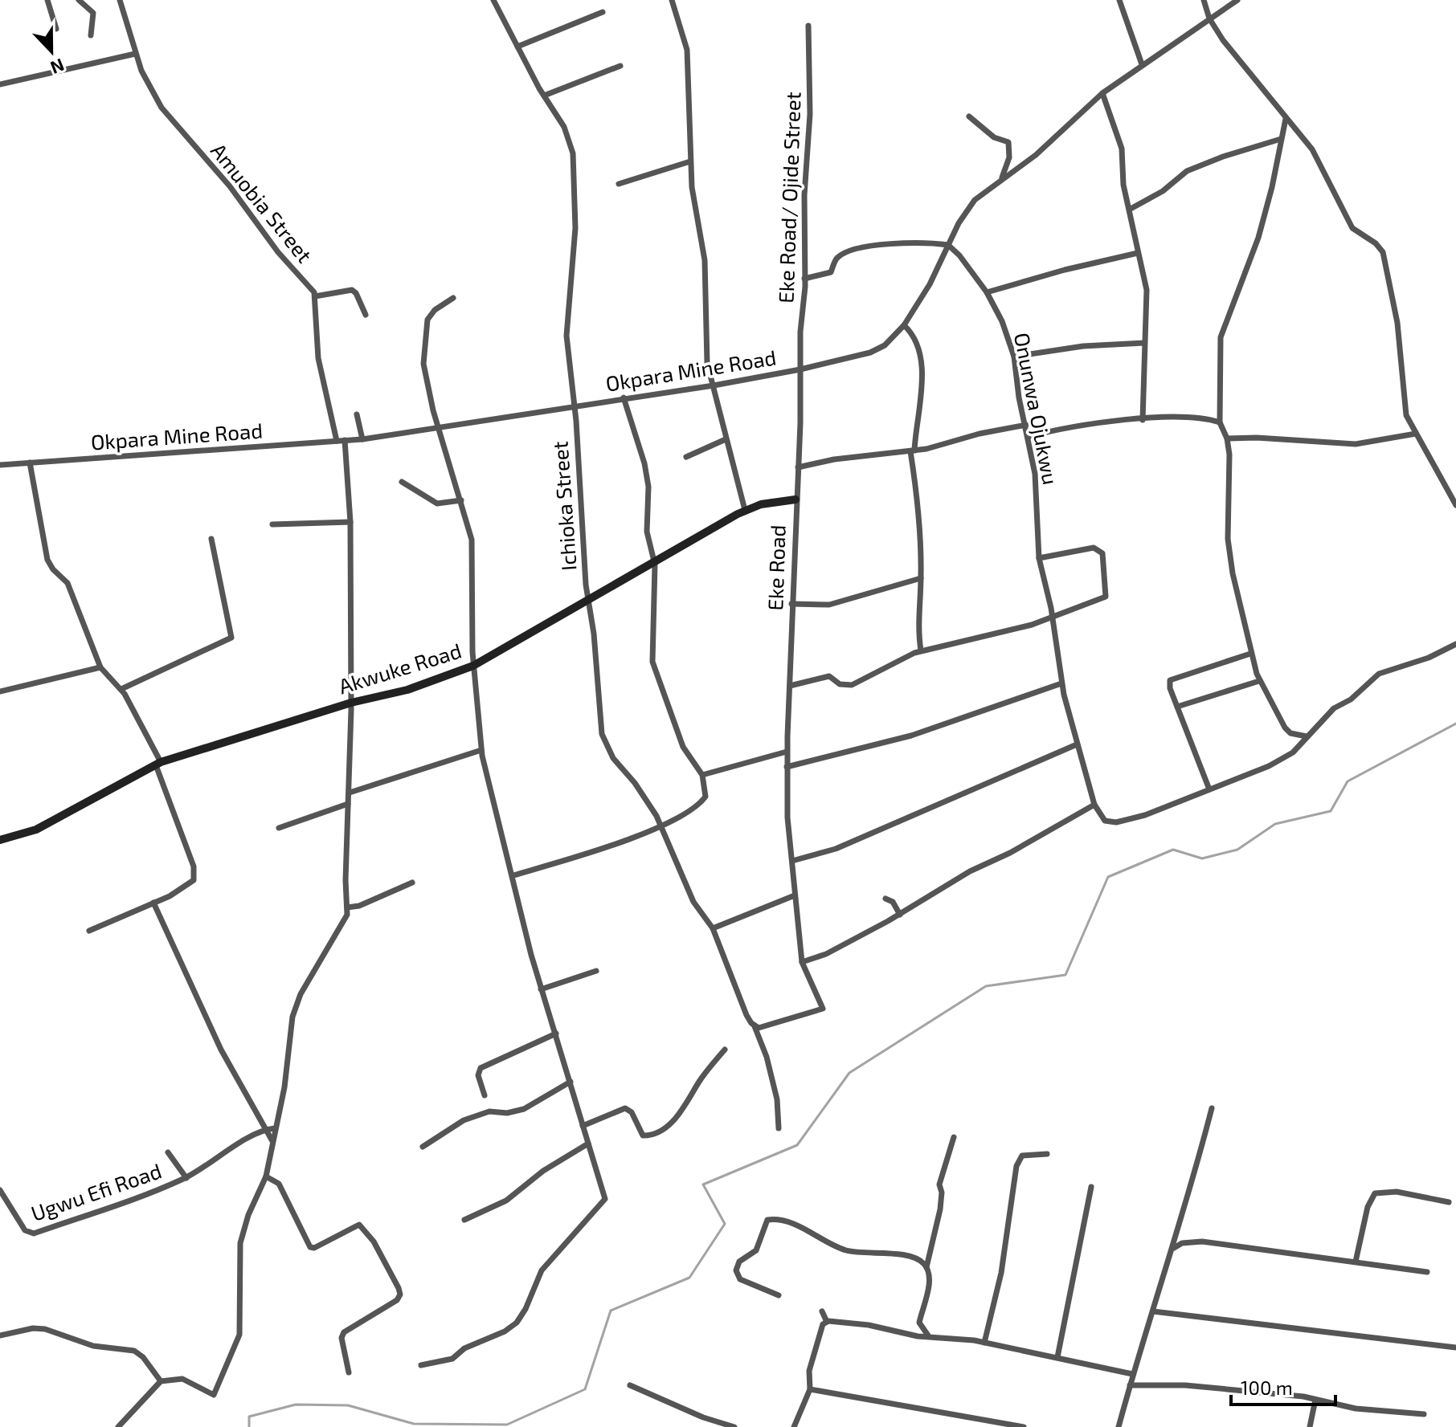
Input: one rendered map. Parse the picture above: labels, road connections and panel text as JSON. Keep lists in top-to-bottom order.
{
  "streets": {
    "main road": ["Akwuke Road"],
    "street": [
      "Eke Road/ Ojide Street",
      "Amuobia Street",
      "Okpara Mine Road",
      "Onunwa Ojukwu",
      "Ichioka Street",
      "Eke Road",
      "Ugwu Efi Road"
    ]
  },
  "crossings": [
    ["Eke Road/ Ojide Street", "Okpara Mine Road"],
    ["Eke Road/ Ojide Street", "Eke Road"],
    ["Okpara Mine Road", "Onunwa Ojukwu"],
    ["Okpara Mine Road", "Ichioka Street"],
    ["Okpara Mine Road", "Eke Road"],
    ["Ichioka Street", "Eke Road"],
    ["Ichioka Street", "Akwuke Road"],
    ["Eke Road", "Akwuke Road"]
  ],
  "scale_bar": "100 m",
  "north": "bottom"
}
